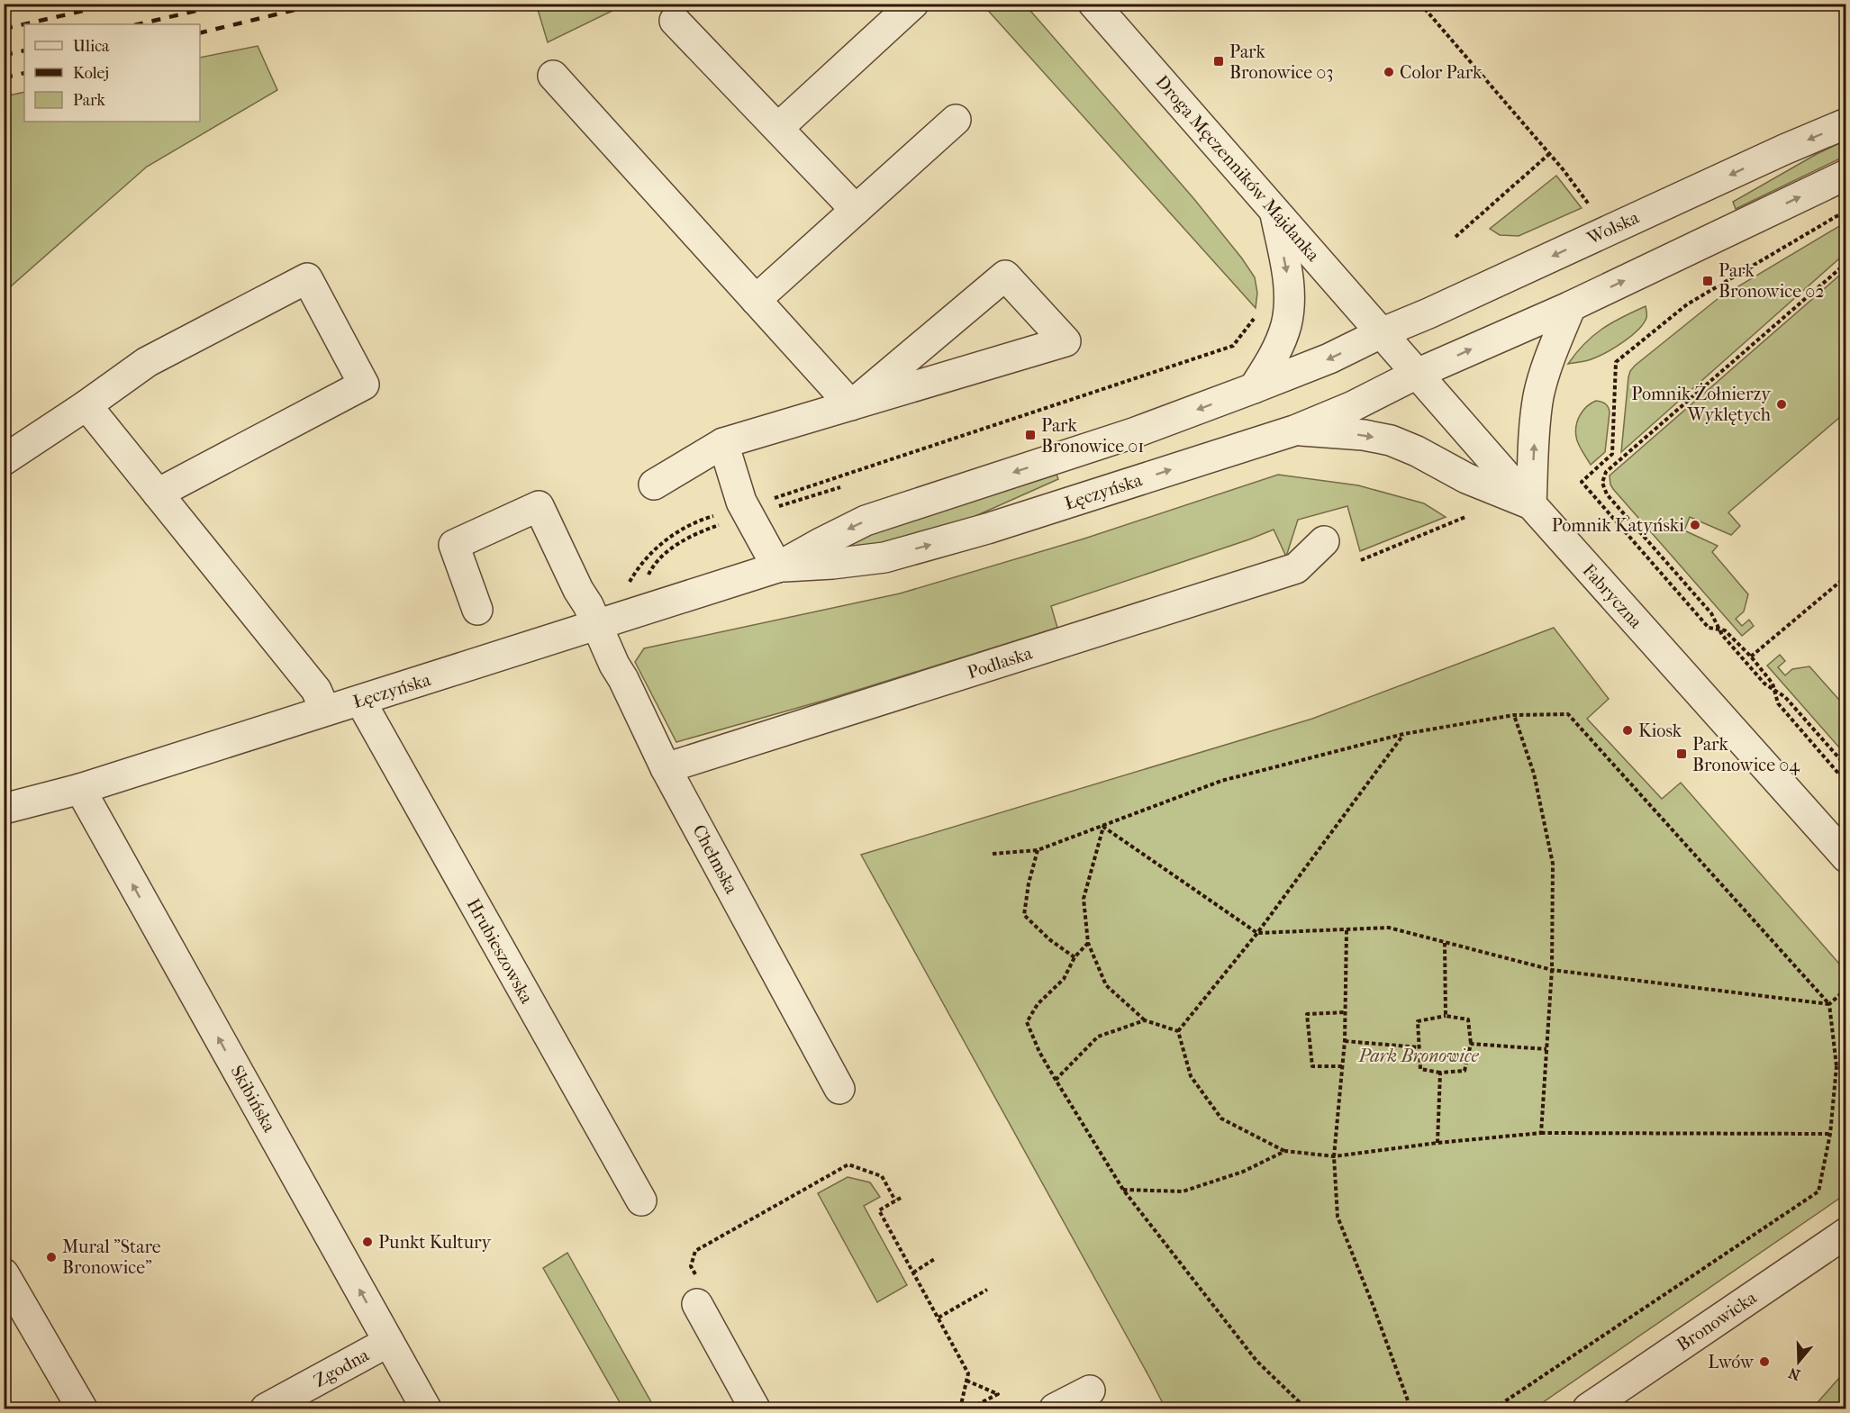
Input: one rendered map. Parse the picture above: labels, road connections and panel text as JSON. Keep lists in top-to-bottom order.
{
  "streets": {
    "street": [
      "Droga Męczenników Majdanka",
      "Wolska",
      "Łęczyńska",
      "Fabryczna",
      "Podlaska",
      "Chełmska",
      "Hrubieszowska",
      "Skibińska",
      "Bronowicka",
      "Zgodna"
    ]
  },
  "crossings": [
    ["Droga Męczenników Majdanka", "Wolska"],
    ["Droga Męczenników Majdanka", "Łęczyńska"],
    ["Droga Męczenników Majdanka", "Fabryczna"],
    ["Wolska", "Łęczyńska"],
    ["Wolska", "Fabryczna"],
    ["Łęczyńska", "Fabryczna"],
    ["Łęczyńska", "Chełmska"],
    ["Łęczyńska", "Hrubieszowska"],
    ["Łęczyńska", "Skibińska"],
    ["Podlaska", "Chełmska"],
    ["Skibińska", "Zgodna"]
  ],
  "one_way": ["Skibińska"],
  "parks": ["Park Bronowice"],
  "places": {
    "transit": [
      "Park Bronowice 03",
      "Park Bronowice 02",
      "Park Bronowice 01",
      "Park Bronowice 04"
    ],
    "other": [
      "Color Park",
      "Pomnik Żołnierzy Wyklętych",
      "Pomnik Katyński",
      "Kiosk",
      "Punkt Kultury",
      "Mural \"Stare Bronowice\"",
      "Lwów"
    ]
  },
  "legend": ["Ulica", "Kolej", "Park"],
  "north": "bottom"
}
